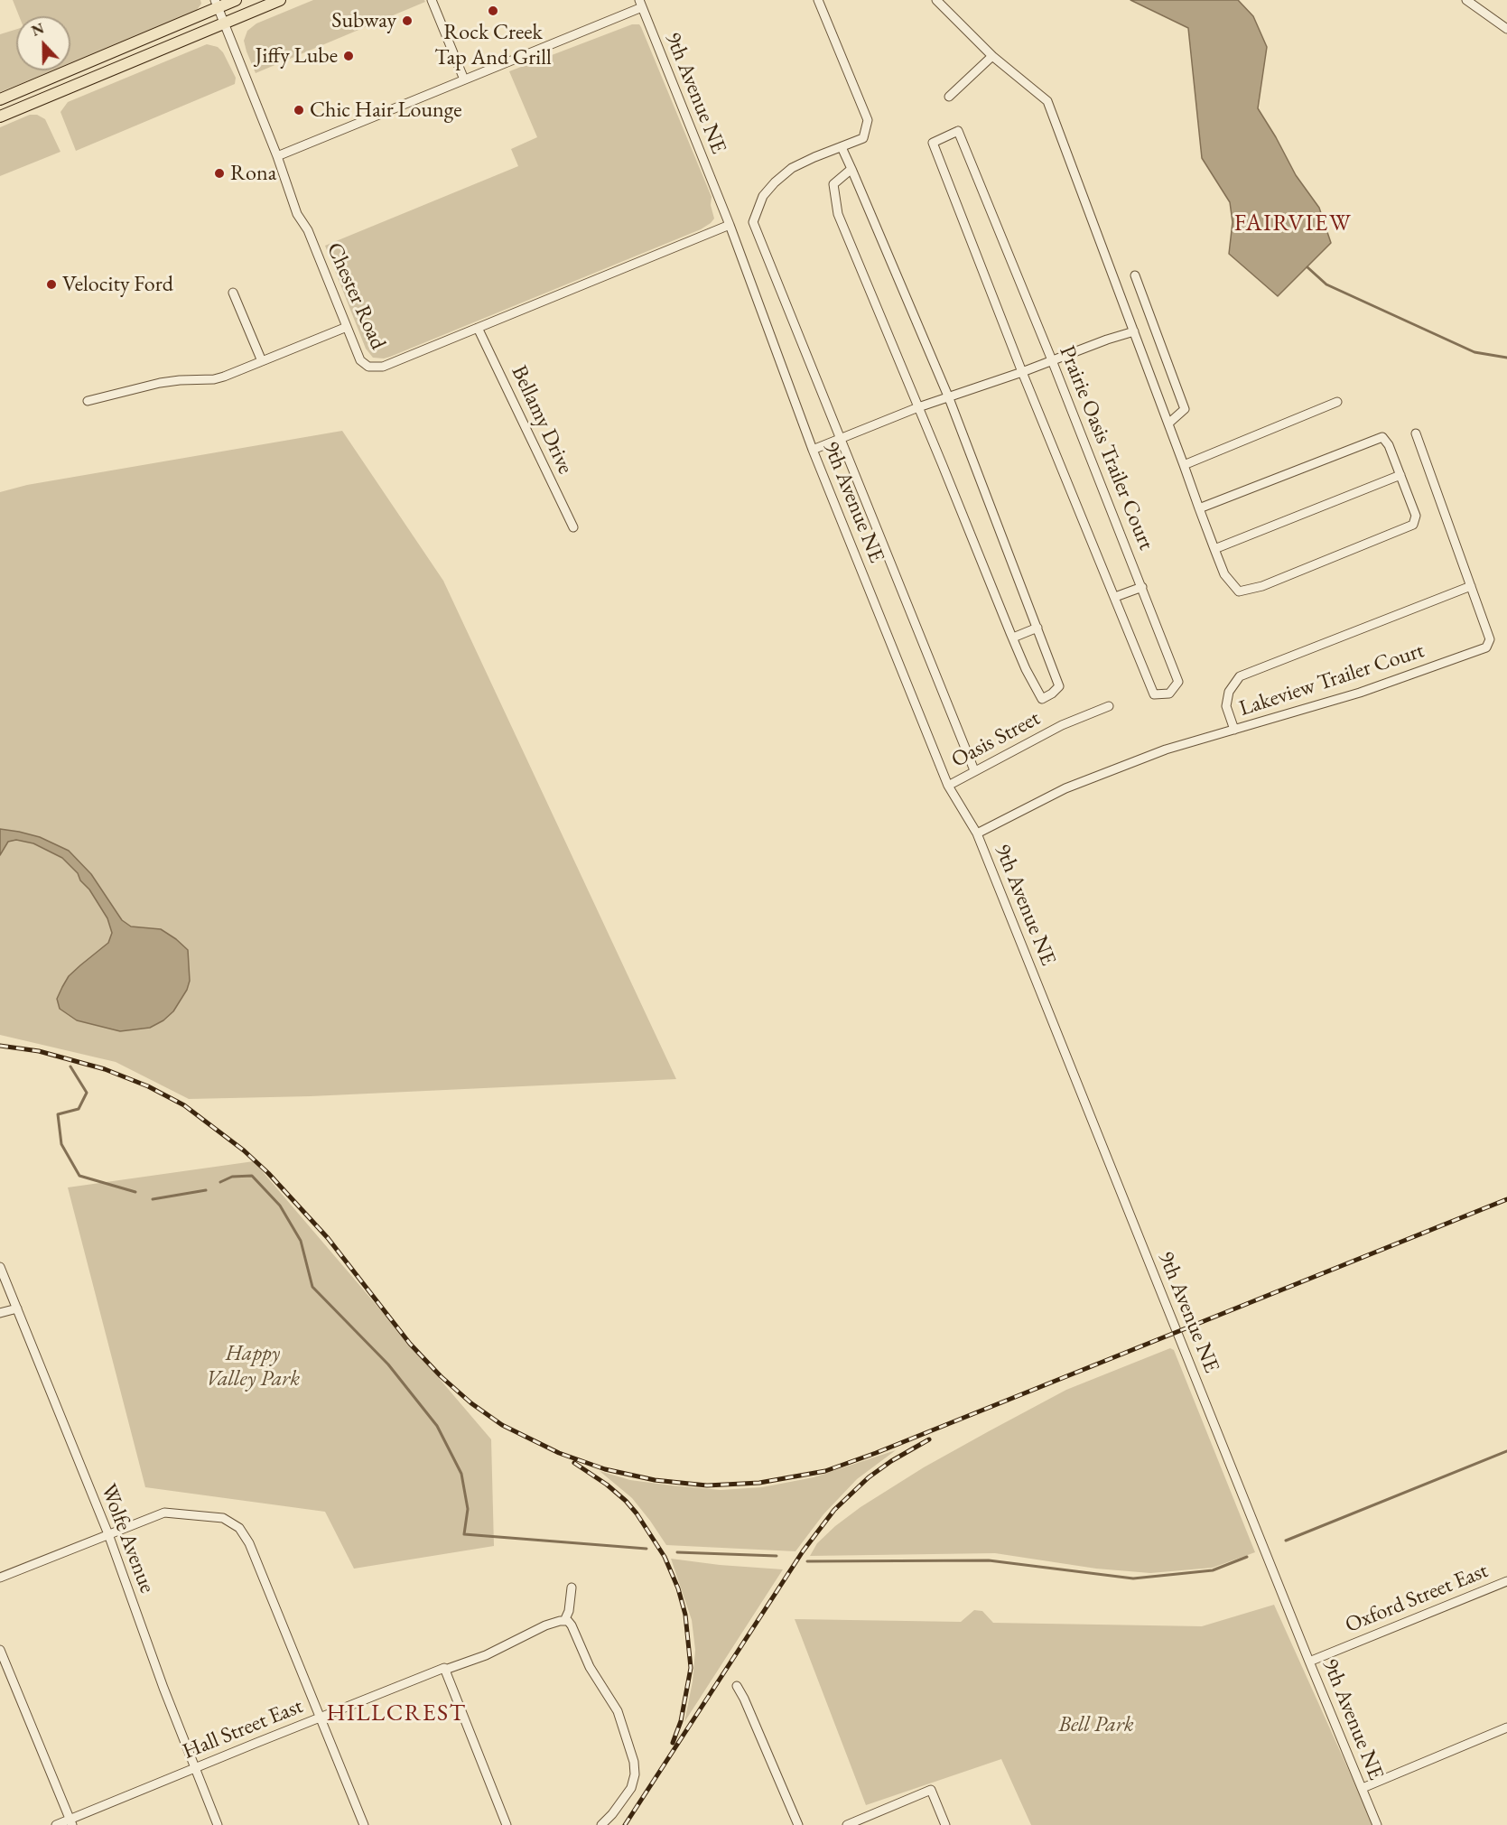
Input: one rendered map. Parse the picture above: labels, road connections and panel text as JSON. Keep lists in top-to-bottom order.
{
  "streets": {
    "street": [
      "9th Avenue NE",
      "Chester Road",
      "Bellamy Drive",
      "Prairie Oasis Trailer Court",
      "Lakeview Trailer Court",
      "Oasis Street",
      "Wolfe Avenue",
      "Oxford Street East",
      "Hall Street East"
    ]
  },
  "crossings": [
    ["9th Avenue NE", "Chester Road"],
    ["9th Avenue NE", "Lakeview Trailer Court"],
    ["9th Avenue NE", "Oasis Street"],
    ["9th Avenue NE", "Oxford Street East"],
    ["Chester Road", "Bellamy Drive"],
    ["Wolfe Avenue", "Hall Street East"]
  ],
  "districts": ["FAIRVIEW", "HILLCREST"],
  "parks": ["Happy Valley Park", "Bell Park"],
  "places": [
    "Rock Creek Tap And Grill",
    "Subway",
    "Jiffy Lube",
    "Chic Hair Lounge",
    "Rona",
    "Velocity Ford"
  ],
  "north": "top"
}
